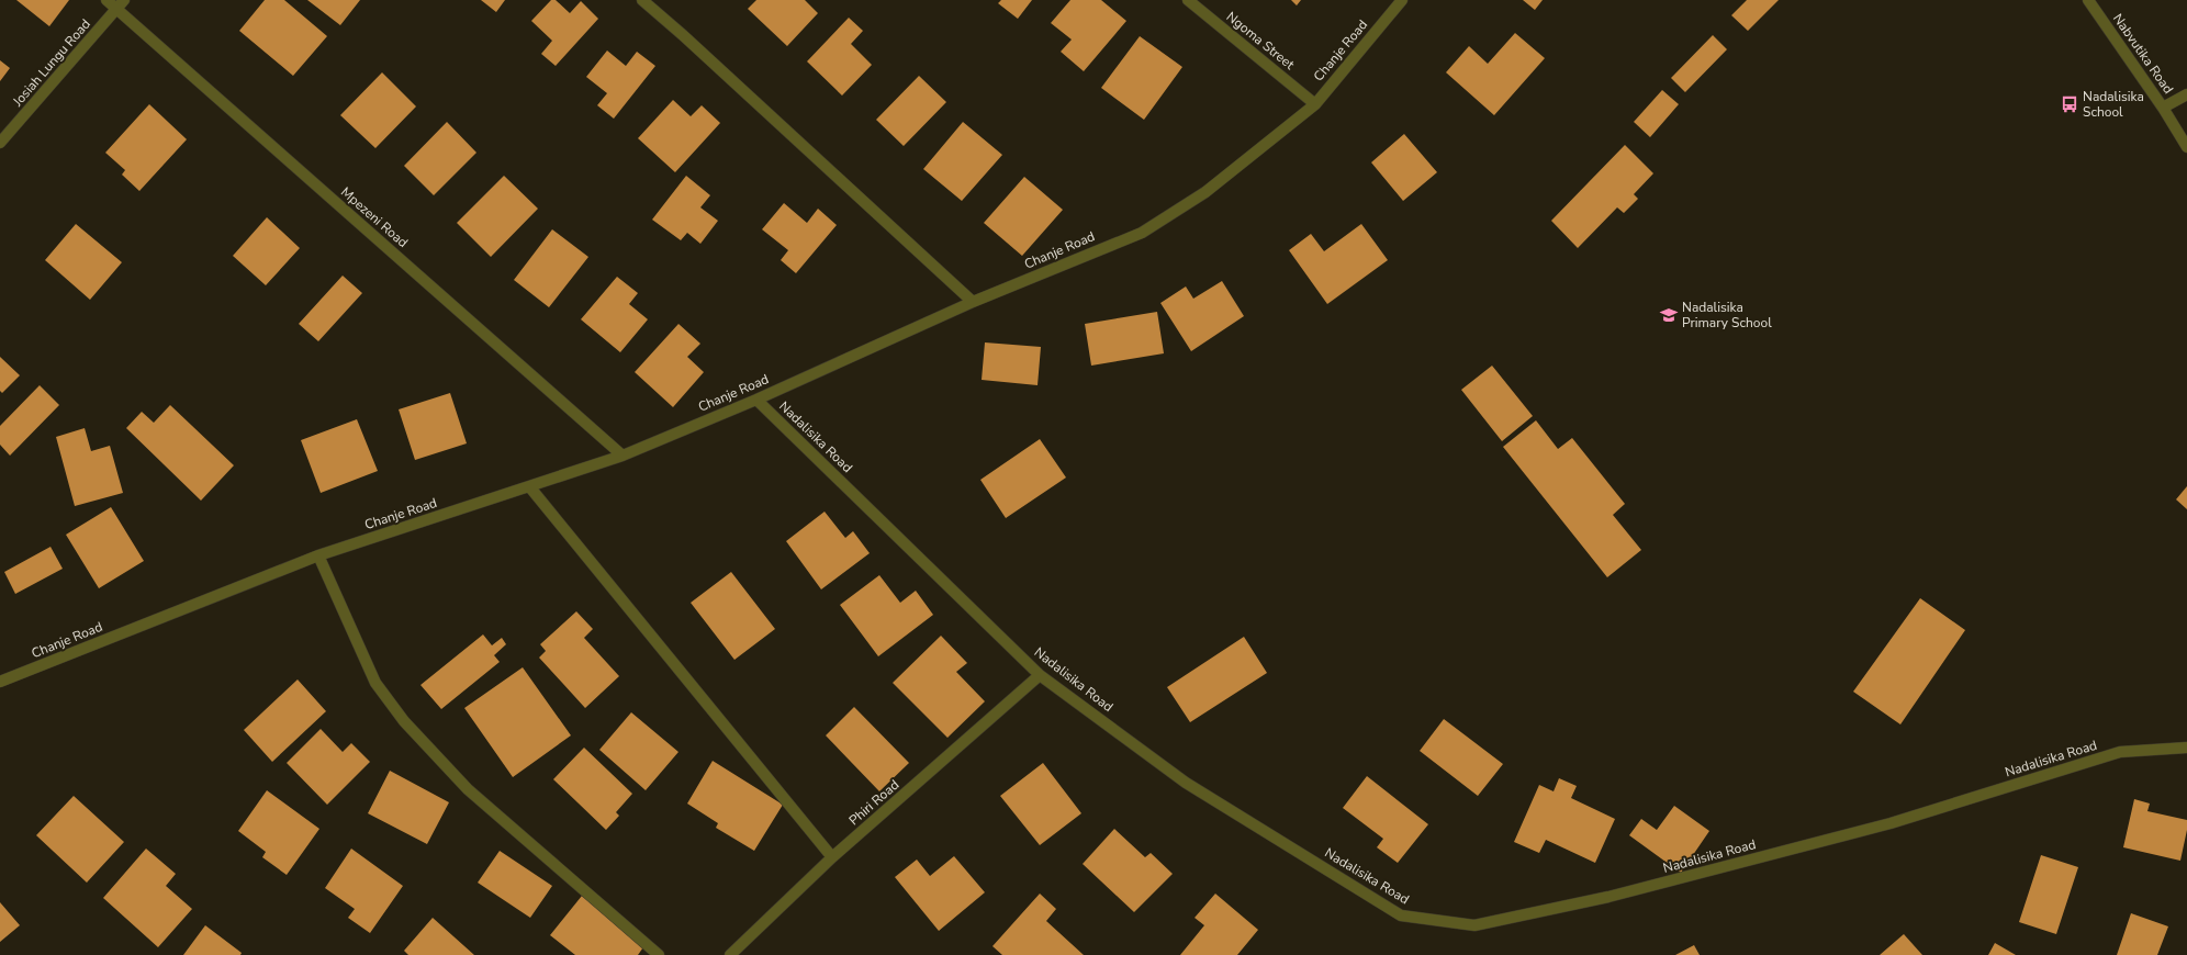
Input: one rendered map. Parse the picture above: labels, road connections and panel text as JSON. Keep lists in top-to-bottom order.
{
  "streets": {
    "street": [
      "Ngoma Street",
      "Chanje Road",
      "Nabvutika Road",
      "Josiah Lungu Road",
      "Mpezeni Road",
      "Nadalisika Road",
      "Phiri Road"
    ]
  },
  "crossings": [
    ["Ngoma Street", "Chanje Road"],
    ["Chanje Road", "Mpezeni Road"],
    ["Chanje Road", "Nadalisika Road"],
    ["Josiah Lungu Road", "Mpezeni Road"],
    ["Nadalisika Road", "Phiri Road"]
  ],
  "places": {
    "bus stop": ["Nadalisika School"],
    "school or university": ["Nadalisika Primary School"]
  }
}
